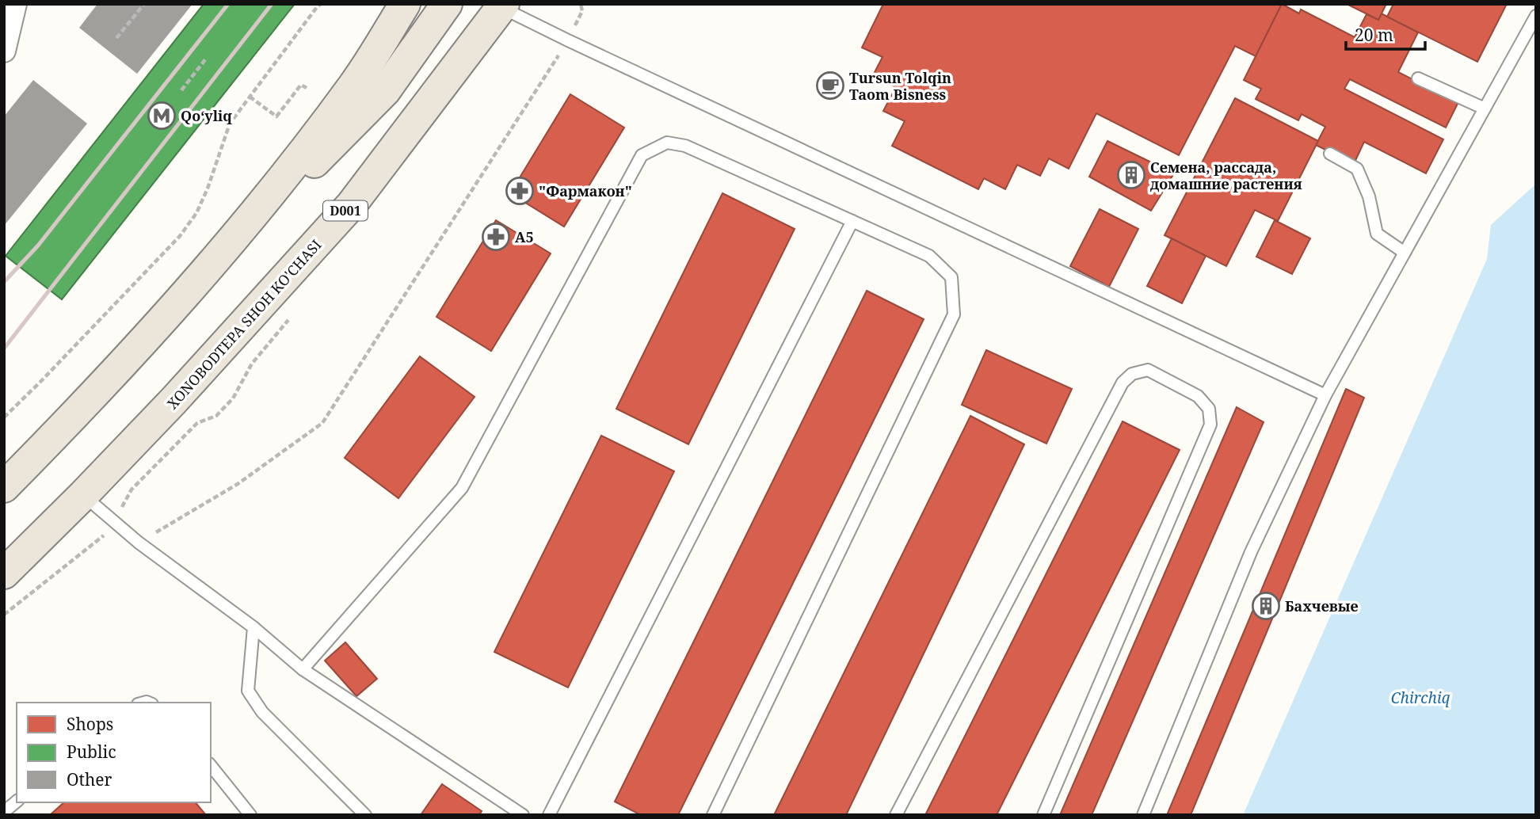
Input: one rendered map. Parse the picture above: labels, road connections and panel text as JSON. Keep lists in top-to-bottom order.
{
  "streets": {
    "highway": ["D001", "XONOBODTEPA SHOH KO'CHASI"]
  },
  "water": ["Chirchiq"],
  "places": {
    "cafe": ["Tursun Tolqin Taom Bisness"],
    "metro station": ["Qo‘yliq"],
    "building": ["Семена, рассада, домашние растения", "Бахчевые"],
    "pharmacy": ["\"Фармакон\"", "А5"]
  },
  "legend": ["Shops", "Public", "Other"],
  "scale_bar": "20 m"
}
